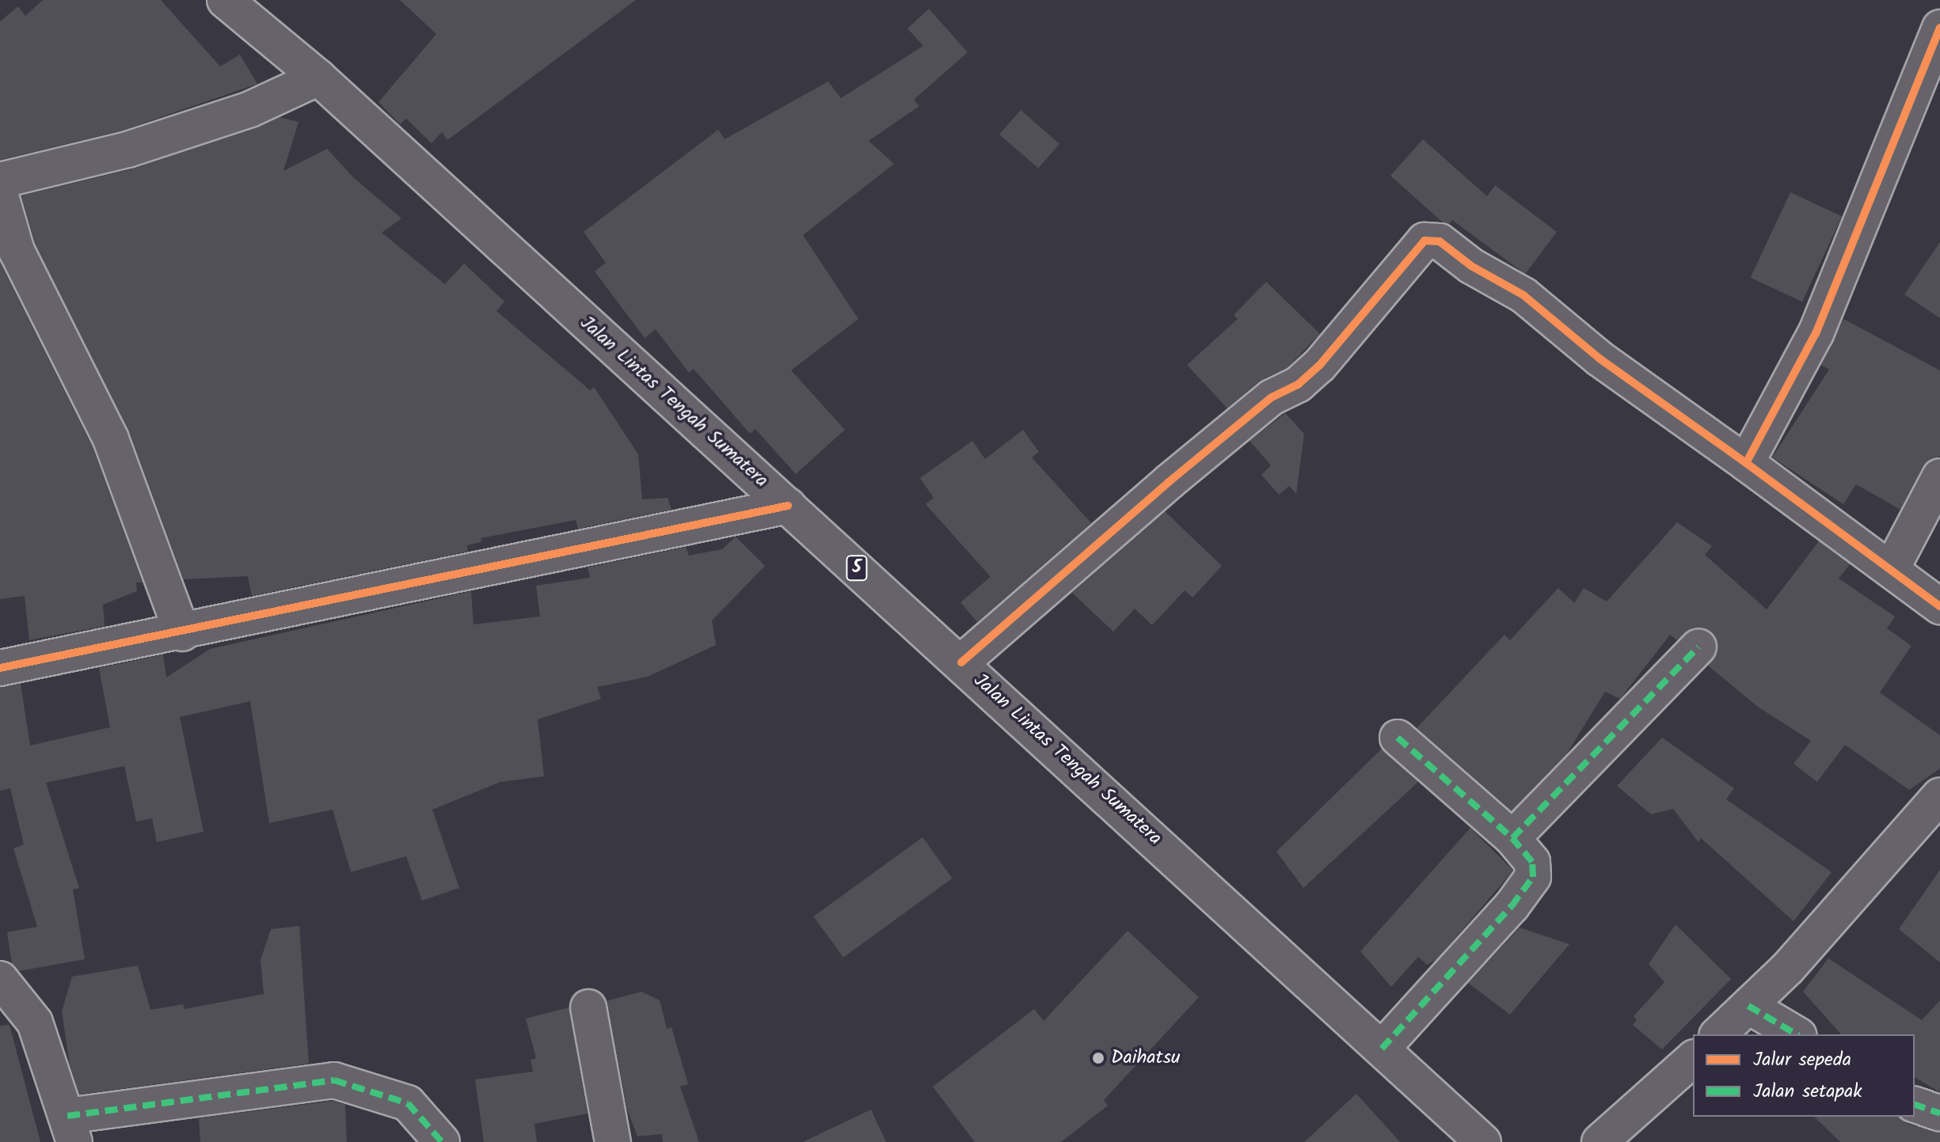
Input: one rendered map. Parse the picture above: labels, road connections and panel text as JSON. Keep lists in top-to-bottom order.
{
  "streets": {
    "main road": ["Jalan Lintas Tengah Sumatera", "5"]
  },
  "places": ["Daihatsu"],
  "legend": ["Jalur sepeda", "Jalan setapak"]
}
